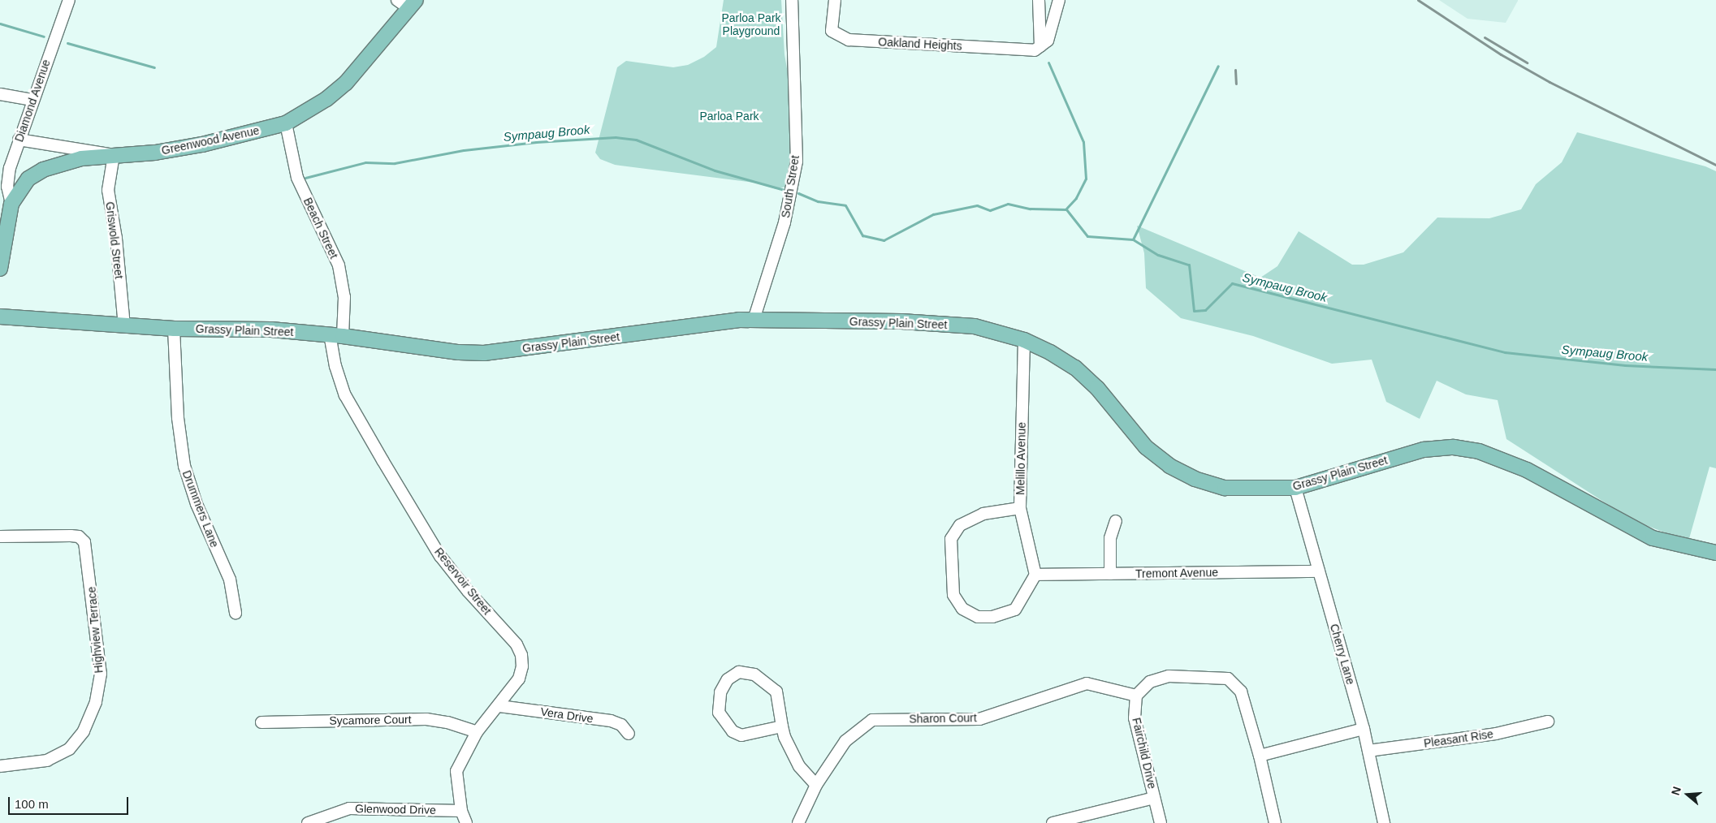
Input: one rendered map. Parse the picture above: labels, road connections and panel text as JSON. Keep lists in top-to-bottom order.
{
  "streets": {
    "main road": ["Greenwood Avenue", "Grassy Plain Street"],
    "street": [
      "Oakland Heights",
      "Diamond Avenue",
      "South Street",
      "Beach Street",
      "Griswold Street",
      "Melillo Avenue",
      "Drummers Lane",
      "Tremont Avenue",
      "Reservoir Street",
      "Highview Terrace",
      "Cherry Lane",
      "Vera Drive",
      "Sharon Court",
      "Sycamore Court",
      "Pleasant Rise",
      "Fairchild Drive",
      "Glenwood Drive"
    ]
  },
  "crossings": [
    ["Diamond Avenue", "Greenwood Avenue"],
    ["Greenwood Avenue", "Beach Street"],
    ["Greenwood Avenue", "Griswold Street"],
    ["South Street", "Grassy Plain Street"],
    ["Beach Street", "Grassy Plain Street"],
    ["Beach Street", "Reservoir Street"],
    ["Griswold Street", "Grassy Plain Street"],
    ["Grassy Plain Street", "Melillo Avenue"],
    ["Grassy Plain Street", "Drummers Lane"],
    ["Grassy Plain Street", "Reservoir Street"],
    ["Grassy Plain Street", "Cherry Lane"],
    ["Melillo Avenue", "Tremont Avenue"],
    ["Tremont Avenue", "Cherry Lane"],
    ["Reservoir Street", "Vera Drive"],
    ["Reservoir Street", "Sycamore Court"],
    ["Reservoir Street", "Glenwood Drive"],
    ["Cherry Lane", "Pleasant Rise"],
    ["Sharon Court", "Fairchild Drive"]
  ],
  "water": ["Sympaug Brook"],
  "parks": ["Parloa Park Playground", "Parloa Park"],
  "scale_bar": "100 m",
  "north": "left"
}
